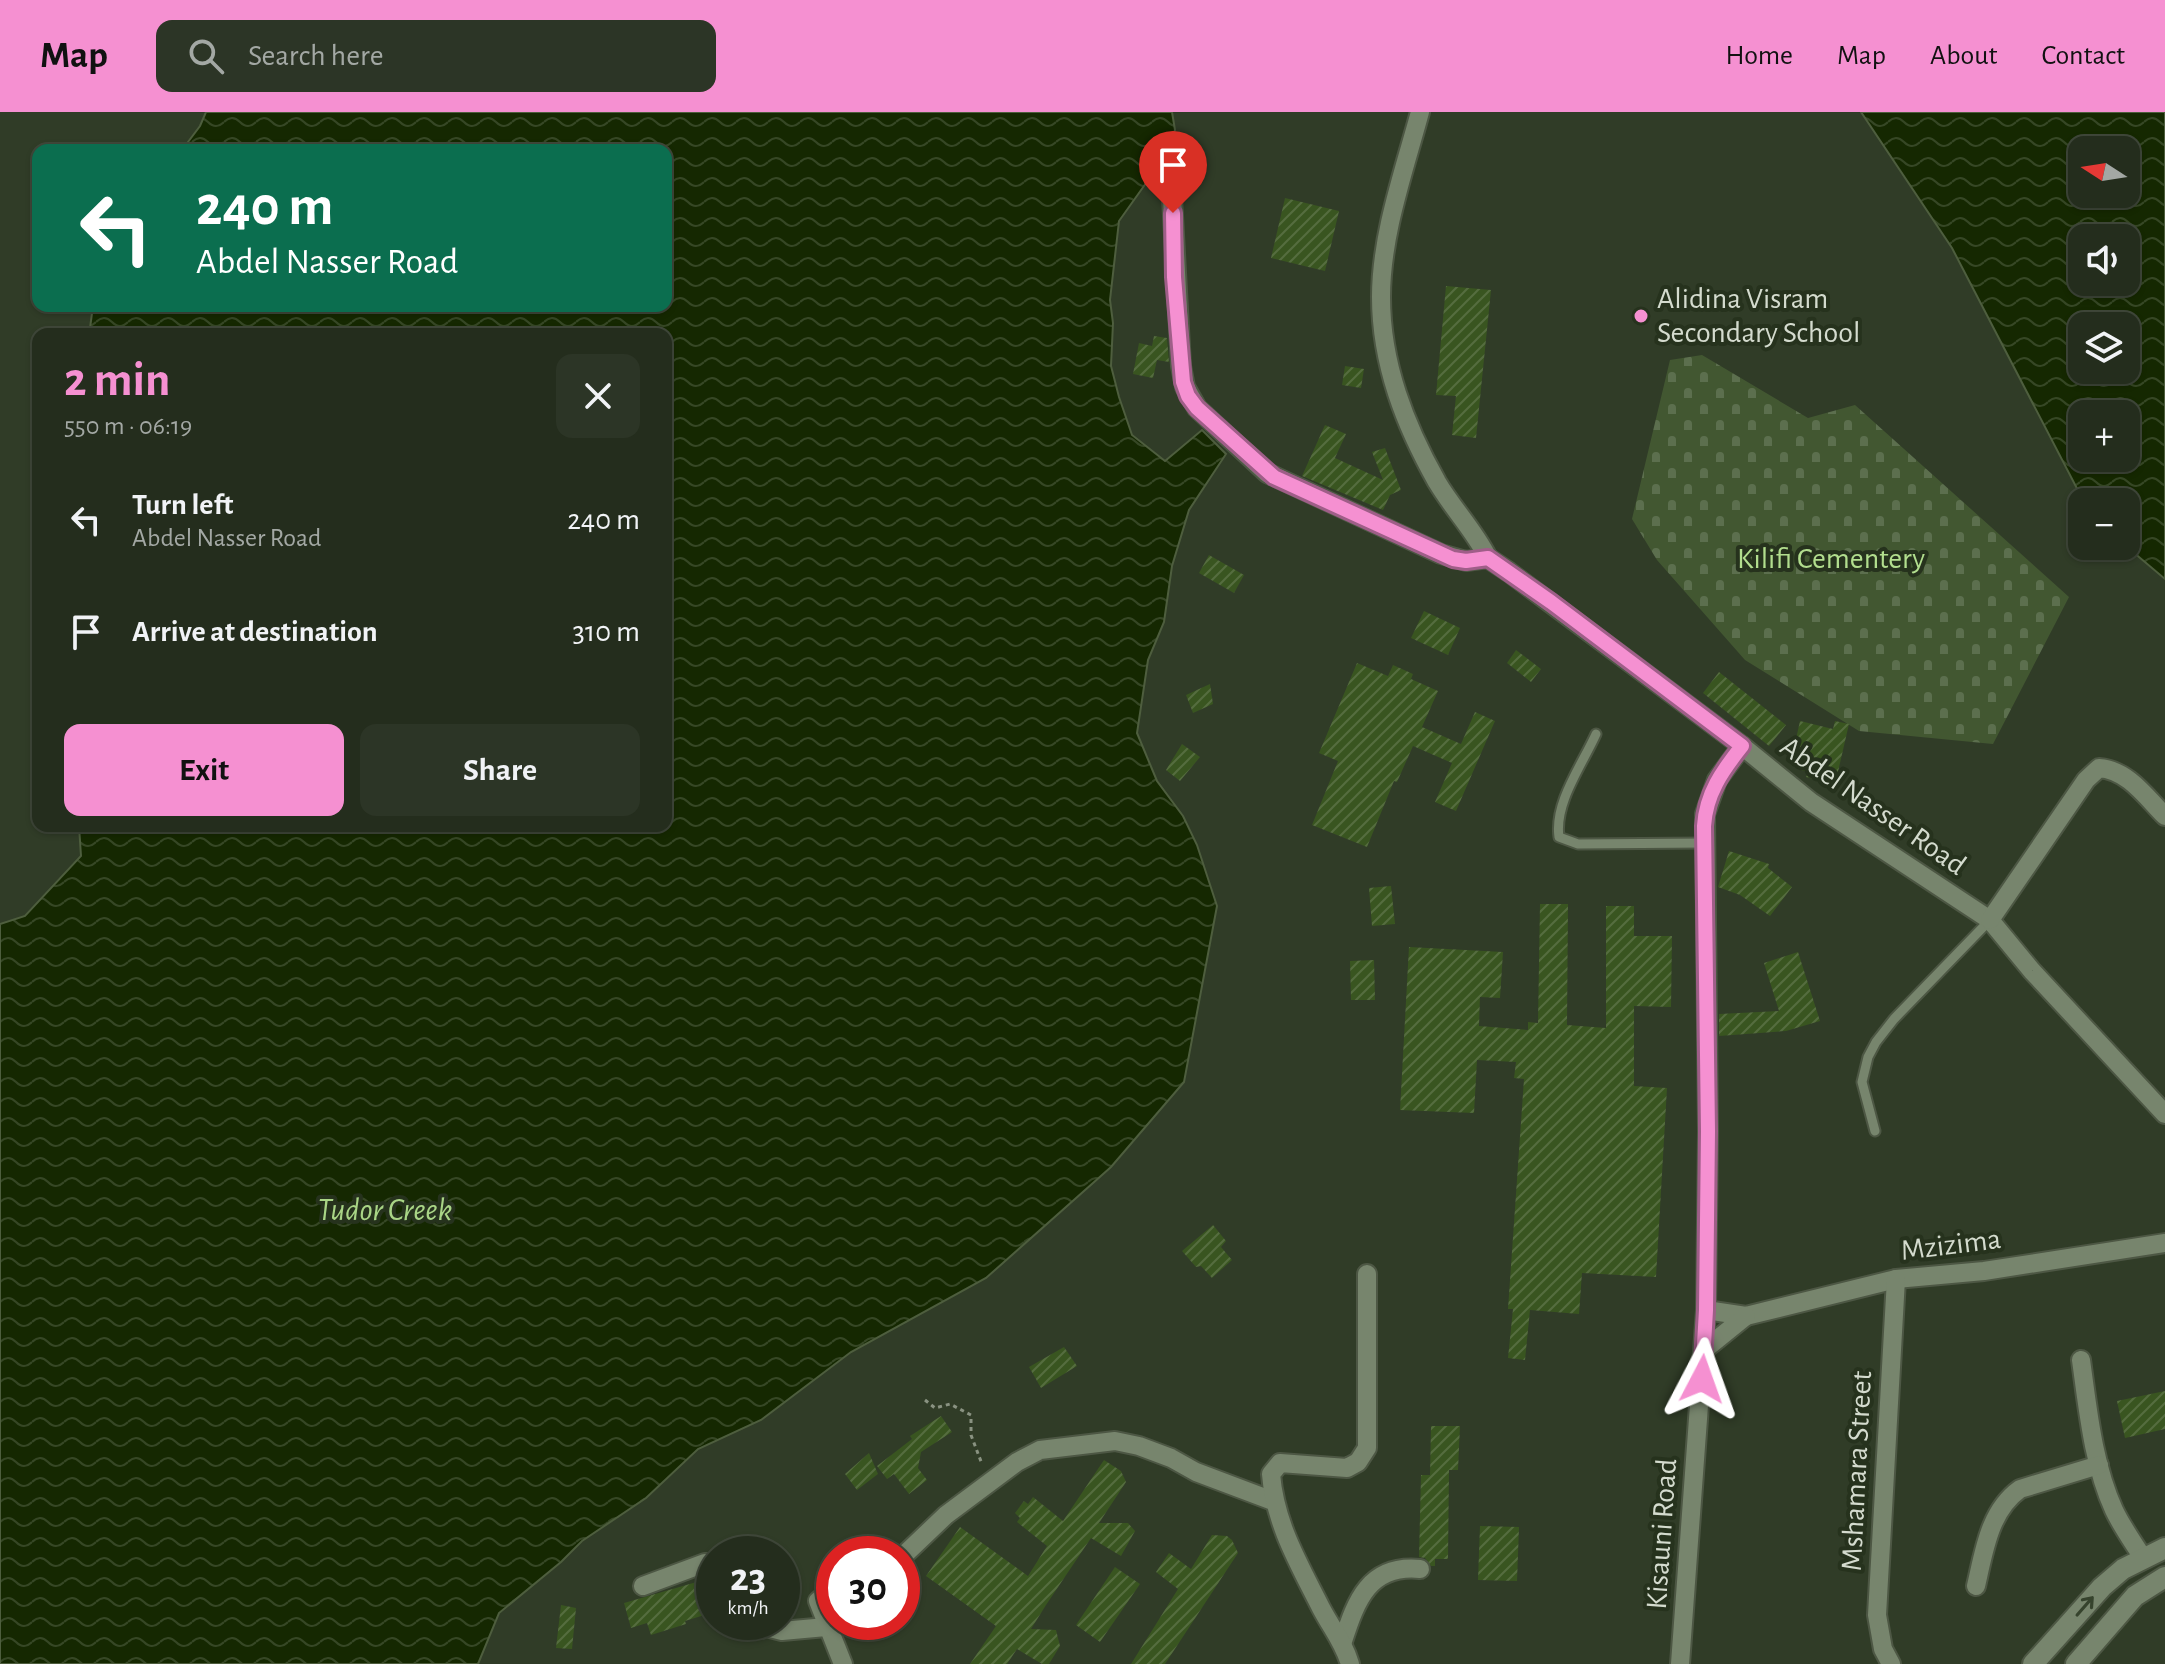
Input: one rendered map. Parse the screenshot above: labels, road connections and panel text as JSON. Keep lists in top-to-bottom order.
{
  "streets": {
    "street": [
      "Abdel Nasser Road",
      "Mzizima",
      "Mshamara Street",
      "Kisauni Road"
    ]
  },
  "crossings": [
    ["Abdel Nasser Road", "Kisauni Road"],
    ["Mzizima", "Mshamara Street"]
  ],
  "water": ["Tudor Creek"],
  "parks": ["Kilifi Cementery"],
  "places": ["Alidina Visram Secondary School"],
  "north": "left",
  "page": {
    "header": "Map",
    "search": "Search here",
    "nav": [
      "Home",
      "Map",
      "About",
      "Contact"
    ],
    "map_buttons": ["+", "−"],
    "turn": ["240 m", "Abdel Nasser Road"],
    "heading": ["2 min", "550 m · 06:19"],
    "list": [
      {
        "name": "Turn left",
        "note": "Abdel Nasser Road",
        "value": "240 m"
      },
      {
        "name": "Arrive at destination",
        "value": "310 m"
      }
    ],
    "buttons": ["Exit", "Share"],
    "speed": "23 km/h",
    "limit": "30"
  }
}
